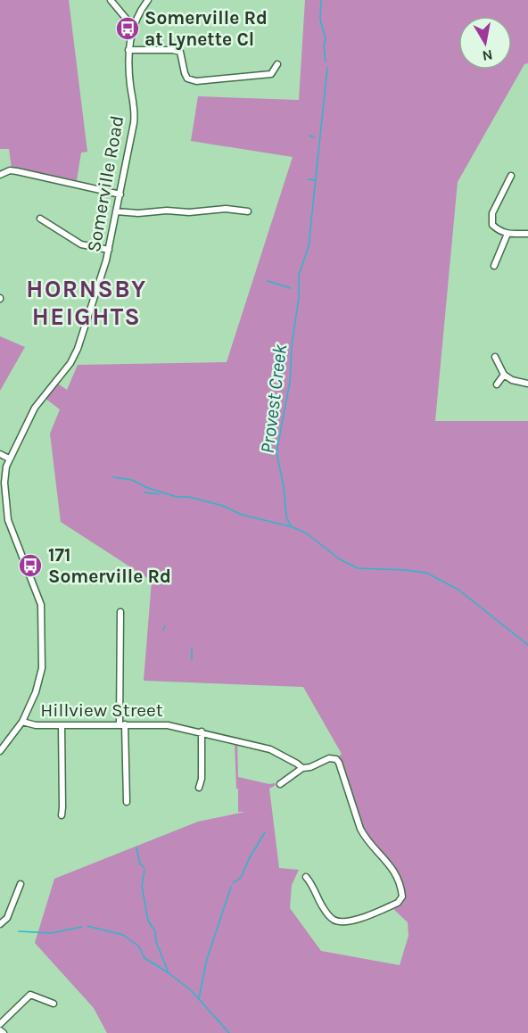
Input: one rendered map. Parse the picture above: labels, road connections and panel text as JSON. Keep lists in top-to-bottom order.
{
  "streets": {
    "street": ["Somerville Road", "Hillview Street"]
  },
  "crossings": [
    ["Somerville Road", "Hillview Street"]
  ],
  "districts": ["HORNSBY HEIGHTS"],
  "water": ["Provest Creek"],
  "places": {
    "bus stop": ["Somerville Rd at Lynette Cl", "171 Somerville Rd"]
  },
  "north": "bottom"
}
